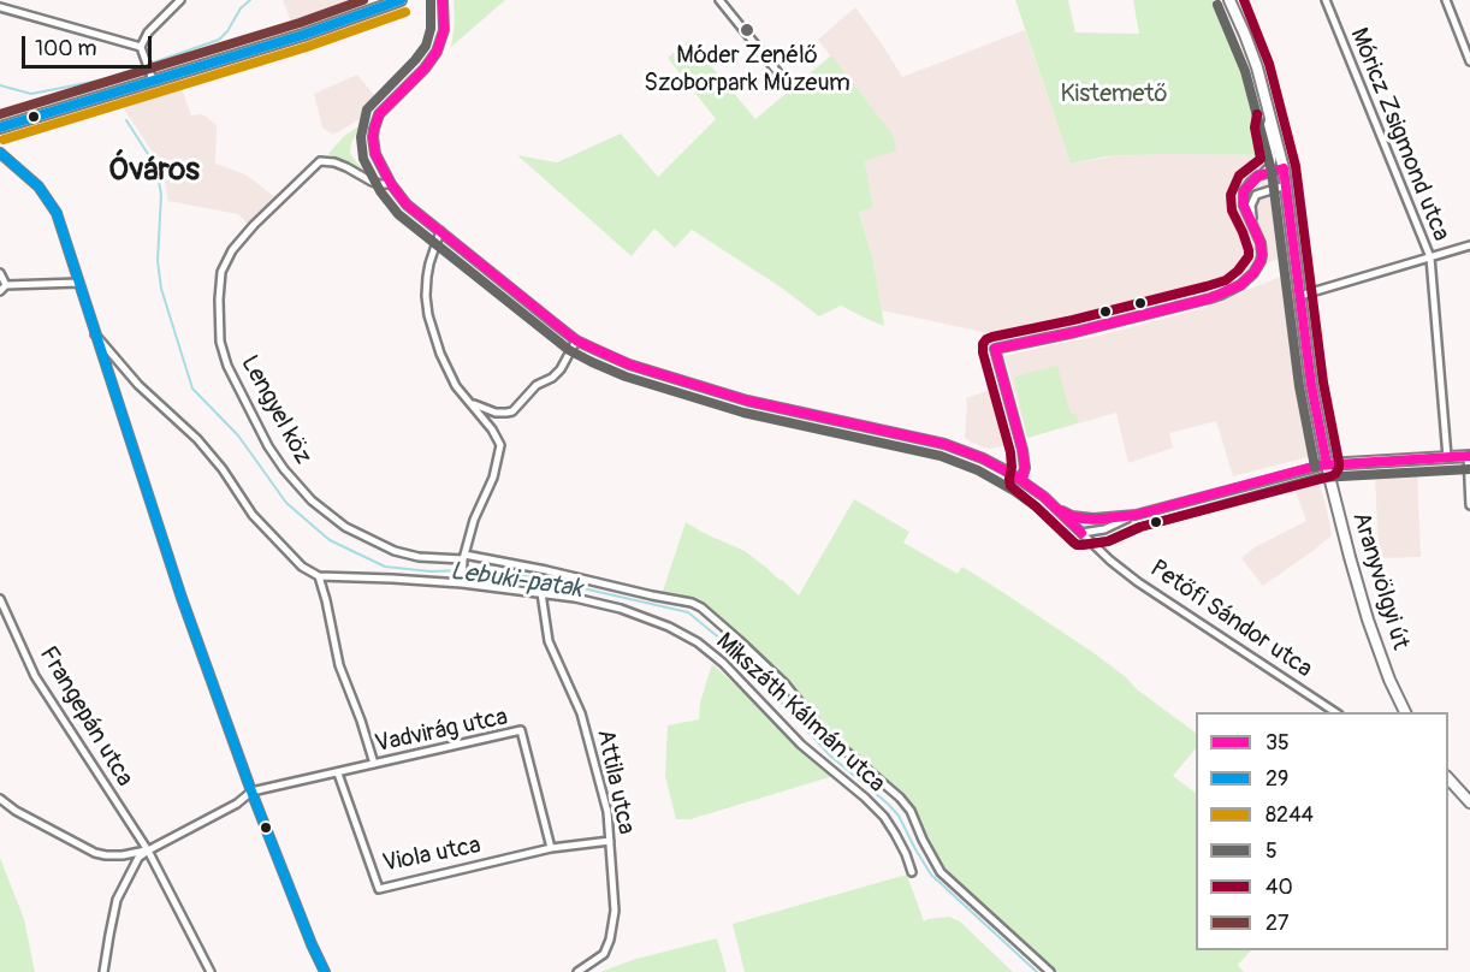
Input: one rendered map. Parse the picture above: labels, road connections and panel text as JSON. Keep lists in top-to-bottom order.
{
  "streets": {
    "street": [
      "Móricz Zsigmond utca",
      "Lengyel köz",
      "Aranyvölgyi út",
      "Petőfi Sándor utca",
      "Mikszáth Kálmán utca",
      "Frangepán utca",
      "Vadvirág utca",
      "Attila utca",
      "Viola utca"
    ]
  },
  "crossings": [
    ["Lengyel köz", "Petőfi Sándor utca"],
    ["Mikszáth Kálmán utca", "Attila utca"],
    ["Vadvirág utca", "Viola utca"],
    ["Attila utca", "Viola utca"]
  ],
  "districts": ["Óváros"],
  "water": ["Lebuki-patak"],
  "parks": ["Kistemető"],
  "places": ["Móder Zenélő Szoborpark Múzeum"],
  "lines": [
    "transit line 35",
    "transit line 29",
    "transit line 5",
    "transit line 40",
    "transit line 27",
    "transit line 8244"
  ],
  "legend": [
    "35",
    "29",
    "8244",
    "5",
    "40",
    "27"
  ],
  "scale_bar": "100 m"
}
